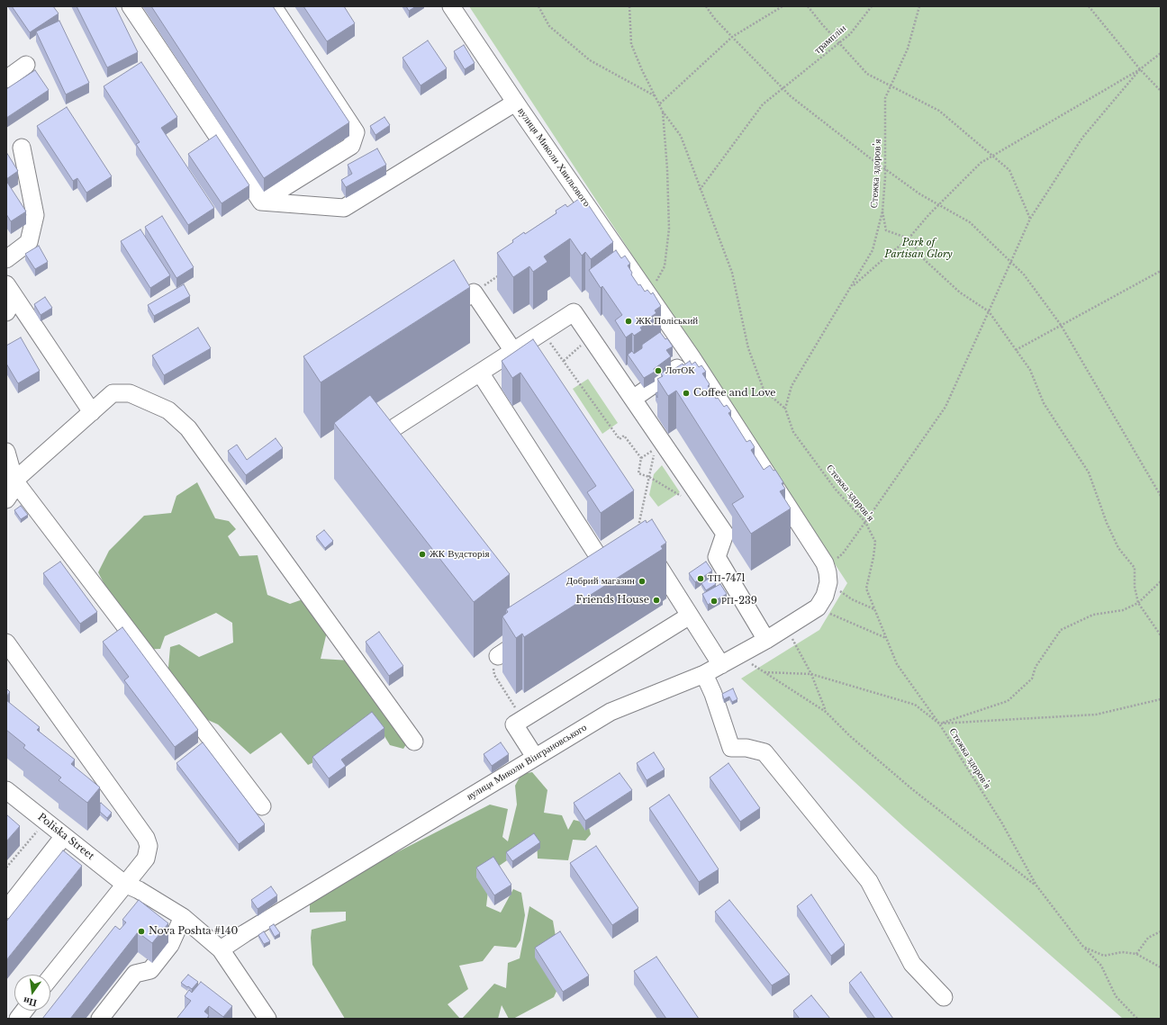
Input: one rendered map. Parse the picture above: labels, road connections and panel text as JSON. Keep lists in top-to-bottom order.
{
  "streets": {
    "street": ["вулиця Миколи Хвильового", "вулиця Миколи Вінграновського", "Poliska Street"],
    "path": ["трамплін", "Стежка здоров’я"]
  },
  "crossings": [
    ["вулиця Миколи Вінграновського", "Poliska Street"]
  ],
  "parks": ["Park of Partisan Glory"],
  "places": [
    "ЖК Поліський",
    "ЛотОК",
    "Coffee and Love",
    "ЖК Вудсторія",
    "ТП-7471",
    "Добрий магазин",
    "Friends House",
    "РП-239",
    "Nova Poshta #140"
  ],
  "north": "bottom"
}
